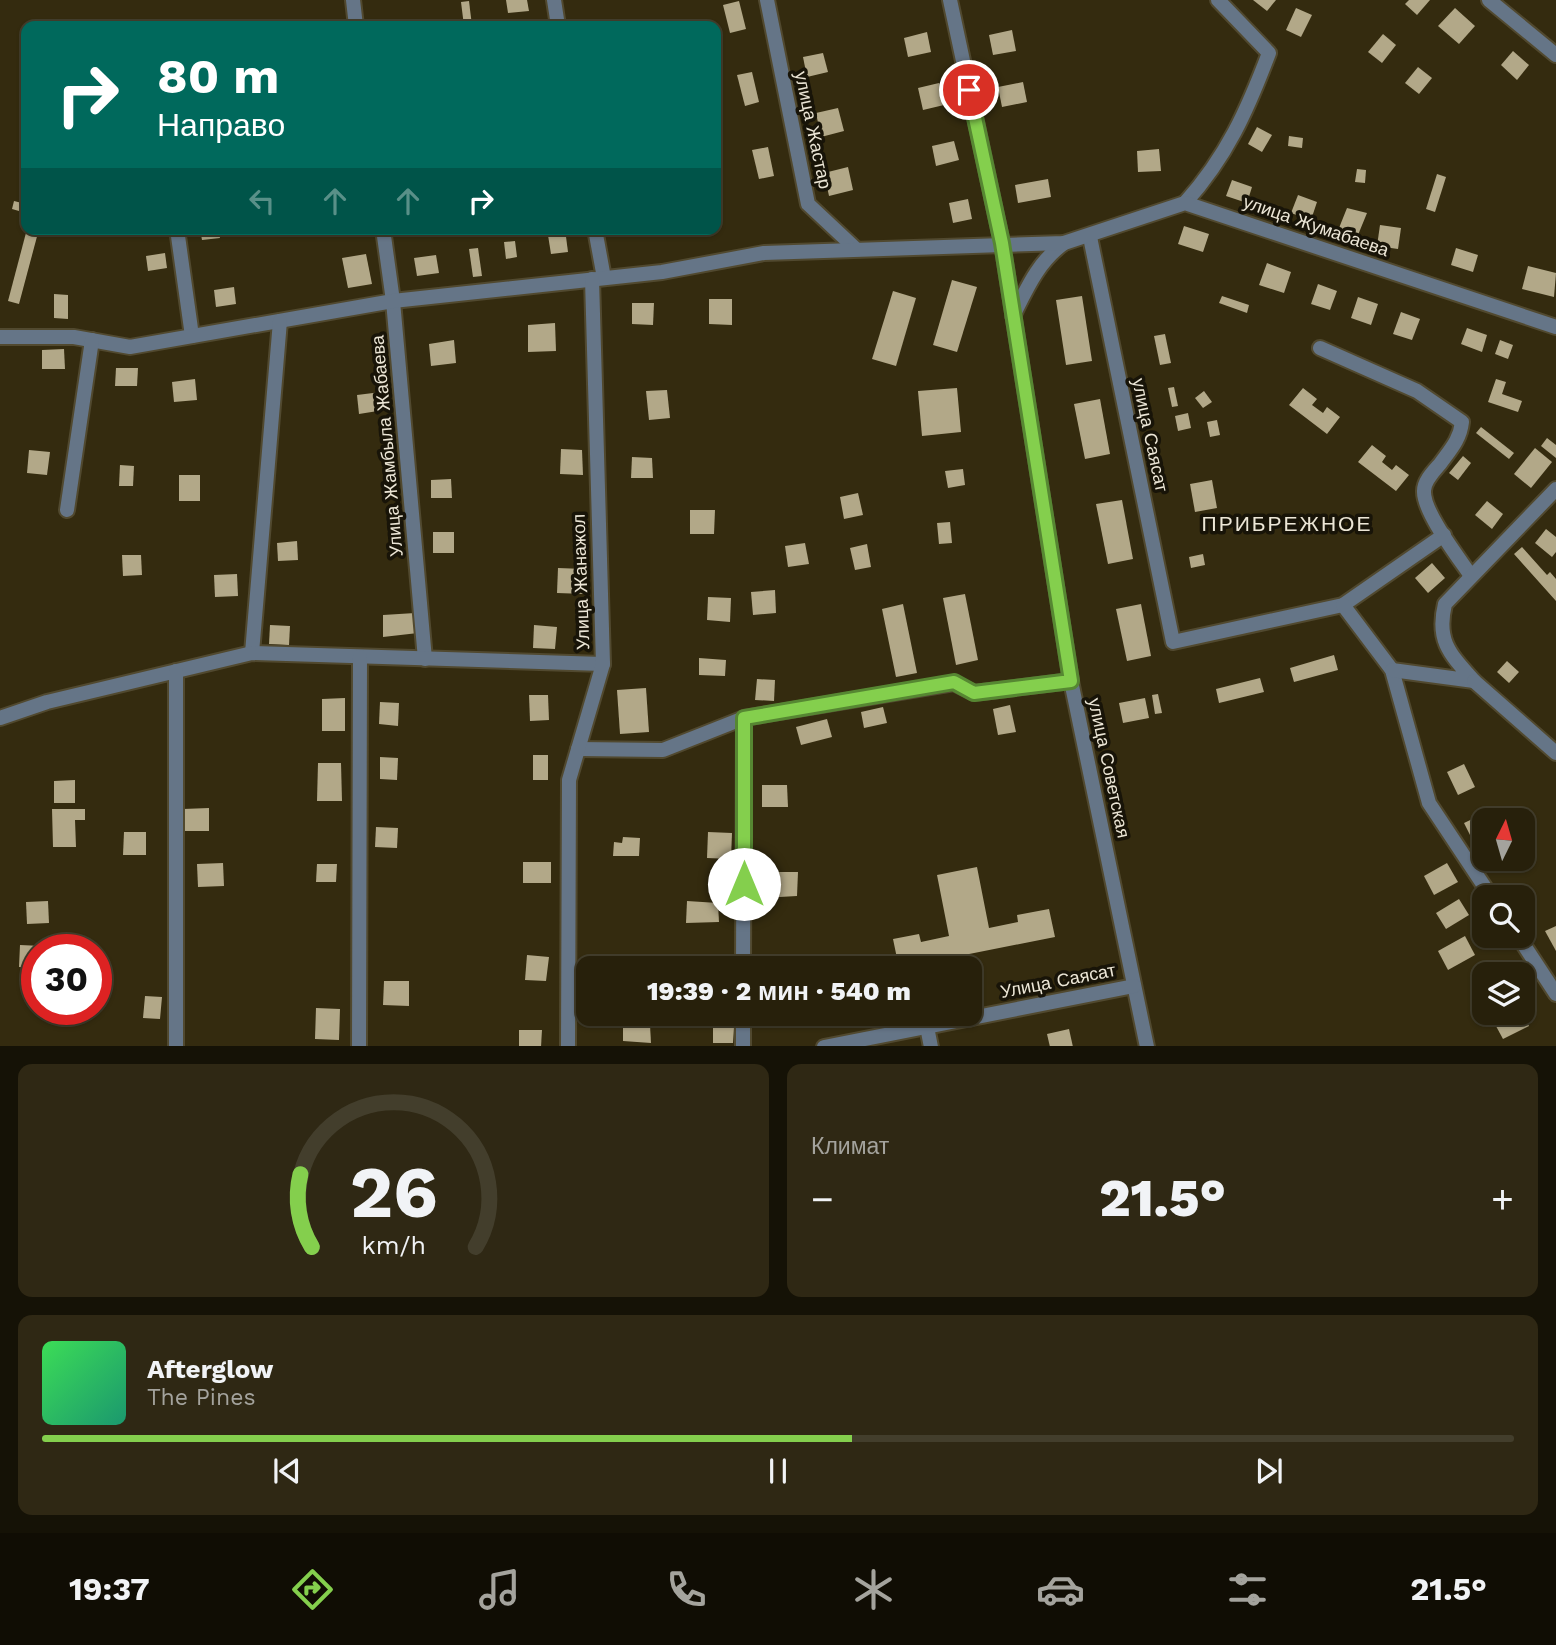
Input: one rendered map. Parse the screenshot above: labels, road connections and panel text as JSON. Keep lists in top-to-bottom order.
{
  "streets": {
    "street": [
      "улица Жастар",
      "улица Жумабаева",
      "улица Саясат",
      "Улица Жамбыла Жабаева",
      "Улица Жанажол",
      "улица Советская",
      "Улица Саясат"
    ]
  },
  "crossings": [
    ["улица Советская", "Улица Саясат"]
  ],
  "districts": ["ПРИБРЕЖНОЕ"],
  "north": "top",
  "page": {
    "turn": ["80 m", "Направо"],
    "limit": "30",
    "trip": "19:39 · 2 мин · 540 m",
    "tile": "Климат",
    "heat": ["−", "21.5°", "+"],
    "song": ["Afterglow", "The Pines"],
    "tabs": ["19:37", "21.5°"],
    "gauge": ["26", "km/h"]
  }
}
